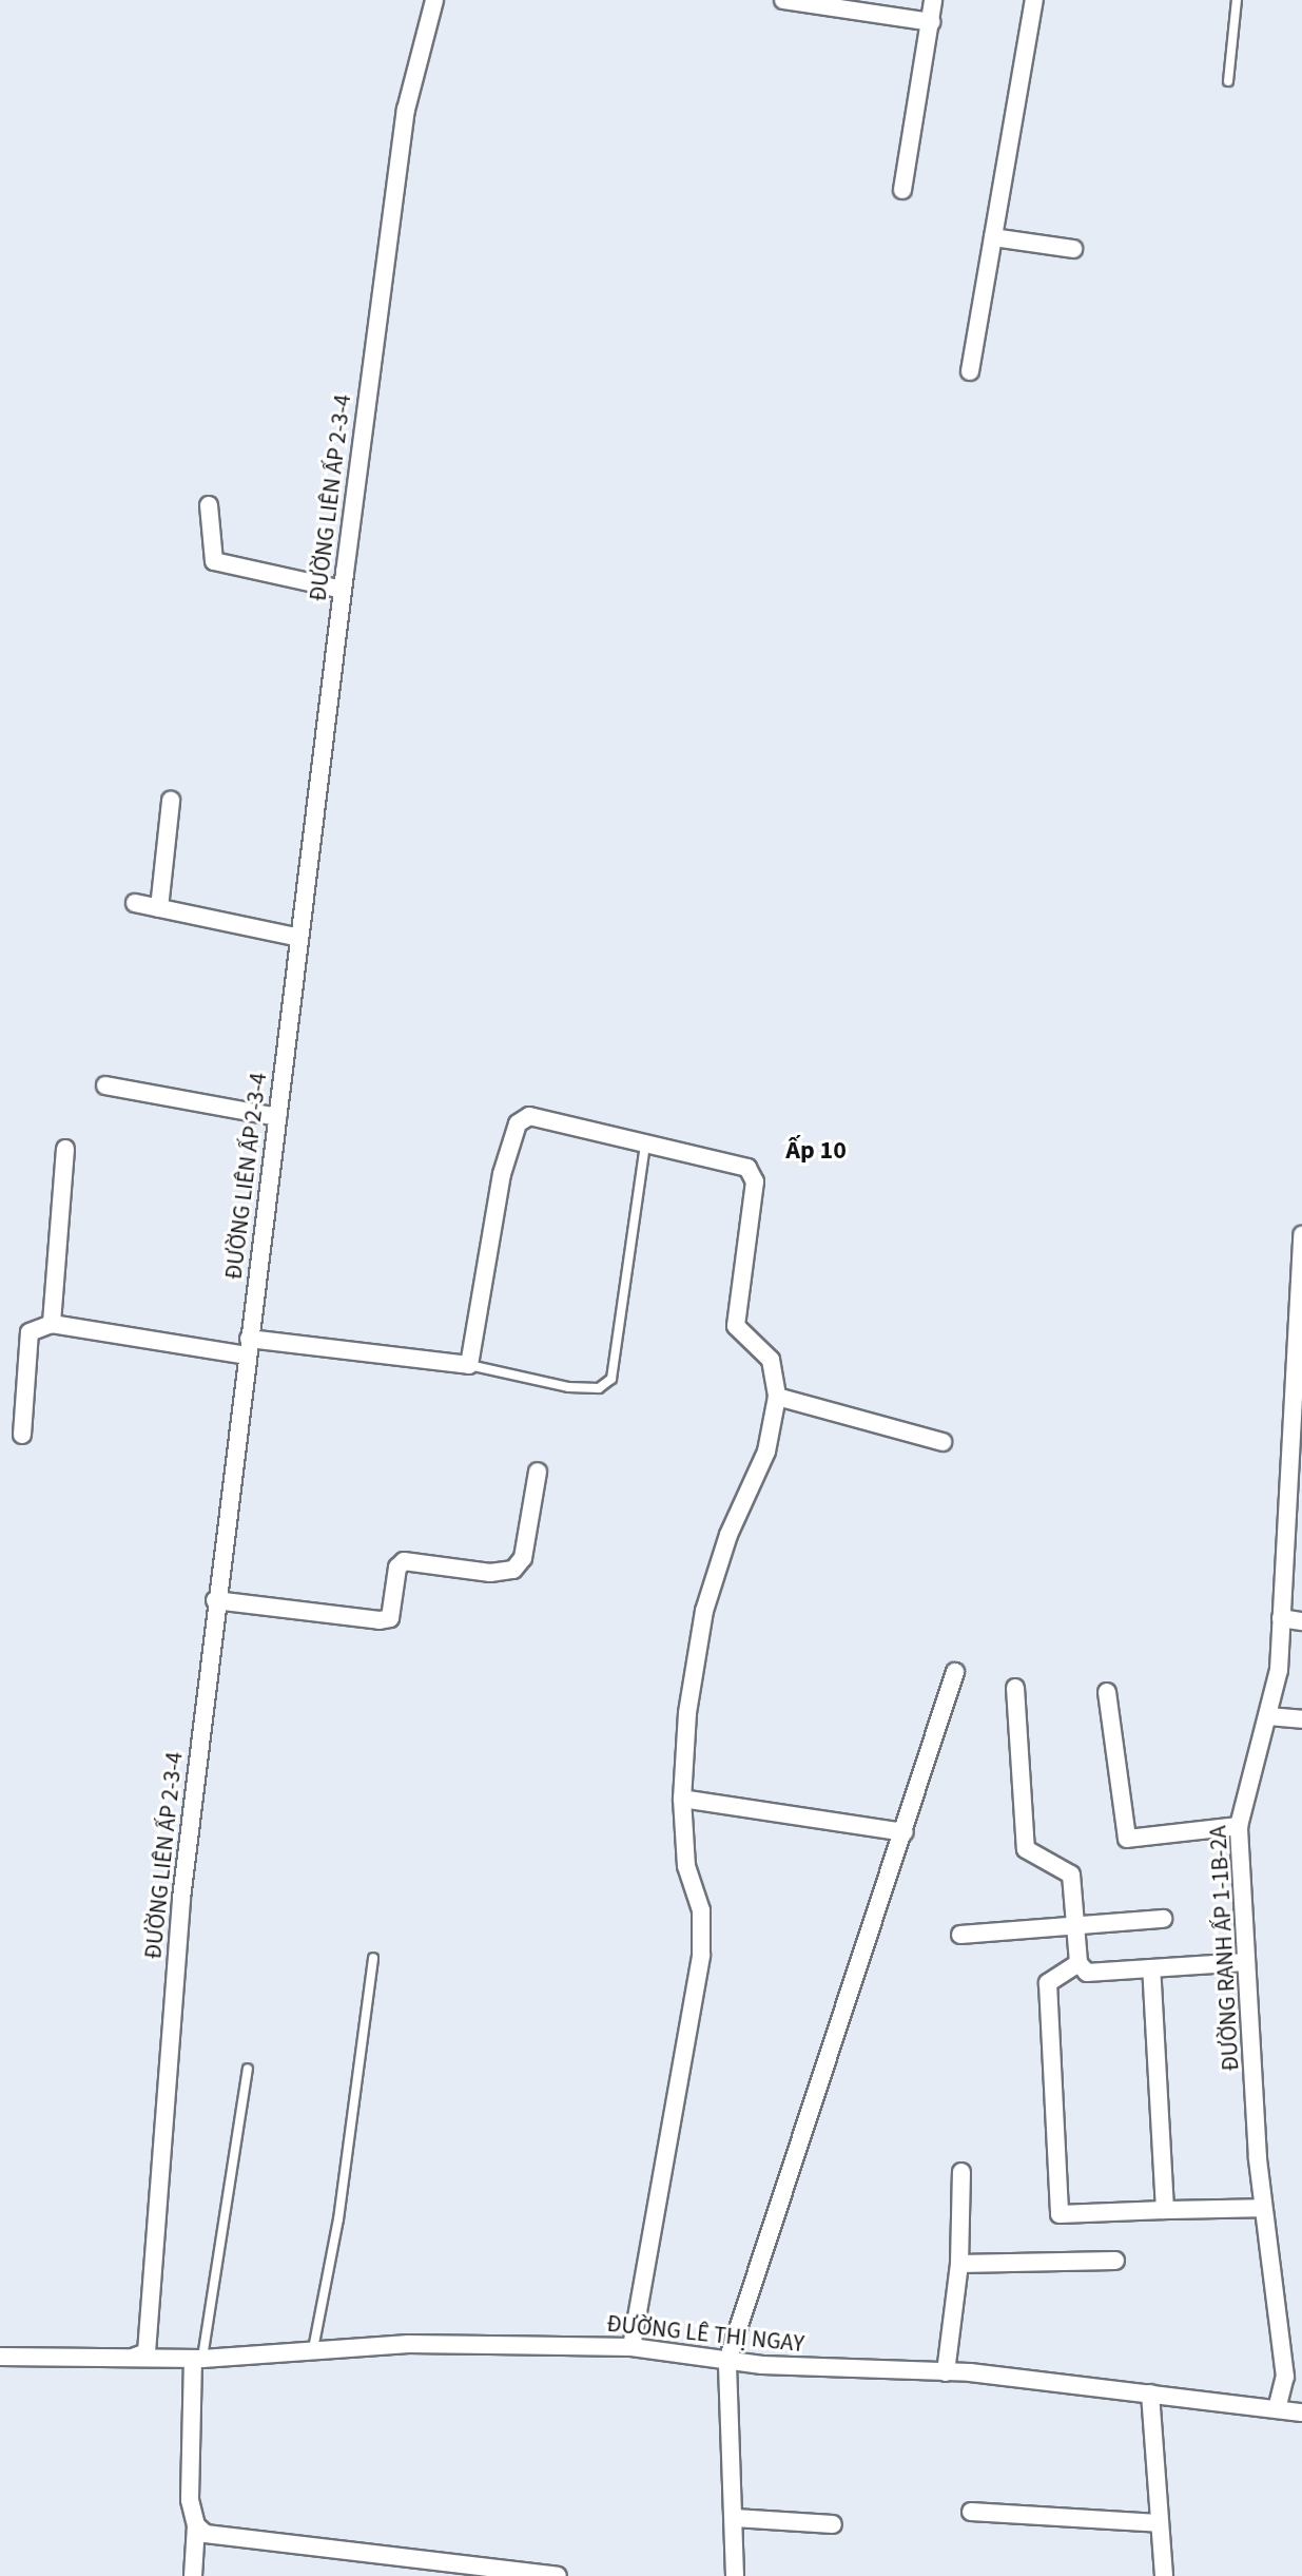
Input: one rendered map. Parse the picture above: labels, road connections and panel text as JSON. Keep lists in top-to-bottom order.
{
  "streets": {
    "street": ["ĐƯỜNG LIÊN ẤP 2-3-4", "ĐƯỜNG RANH ẤP 1-1B-2A", "ĐƯỜNG LÊ THỊ NGAY"]
  },
  "crossings": [
    ["ĐƯỜNG LIÊN ẤP 2-3-4", "ĐƯỜNG LÊ THỊ NGAY"],
    ["ĐƯỜNG RANH ẤP 1-1B-2A", "ĐƯỜNG LÊ THỊ NGAY"]
  ],
  "districts": ["Ấp 10"]
}
